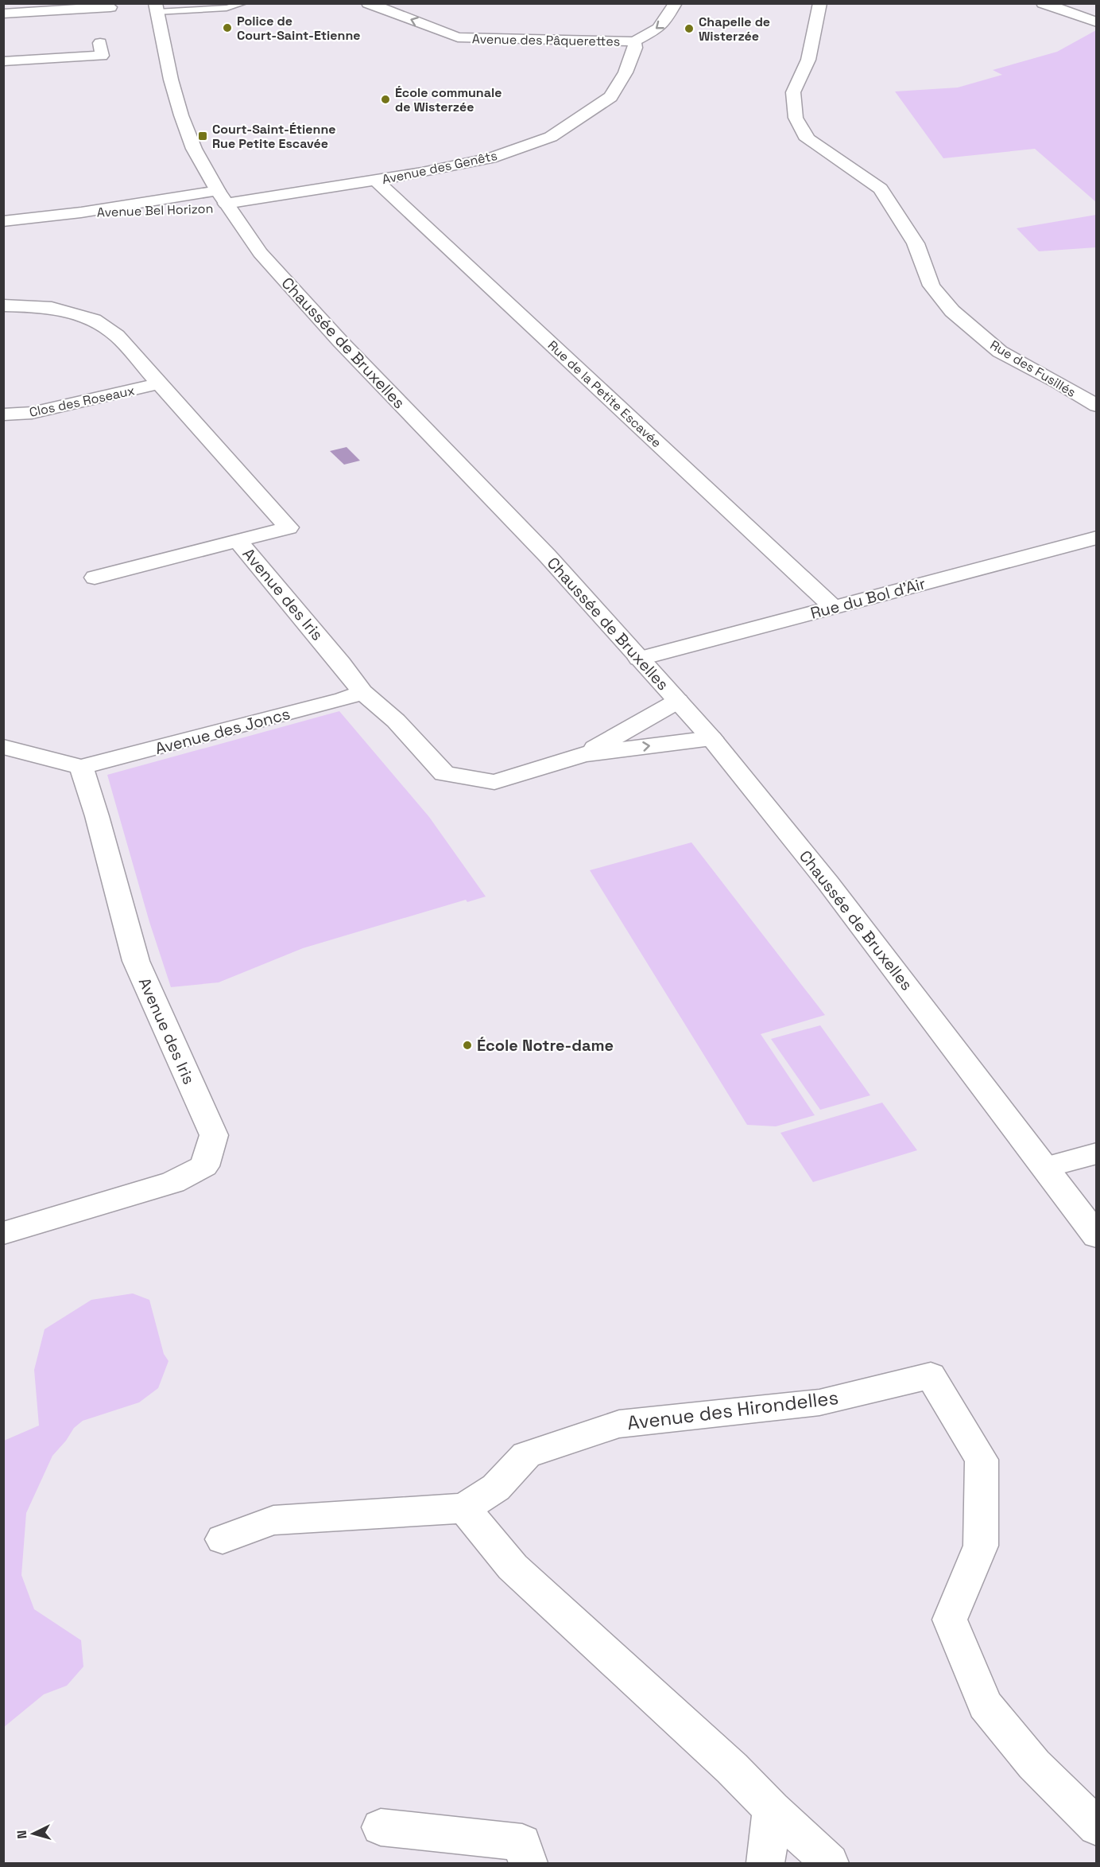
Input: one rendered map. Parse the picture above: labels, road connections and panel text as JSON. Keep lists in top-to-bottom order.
{
  "streets": {
    "street": [
      "Avenue des Pâquerettes",
      "Avenue des Genêts",
      "Avenue Bel Horizon",
      "Chaussée de Bruxelles",
      "Rue des Fusillés",
      "Rue de la Petite Escavée",
      "Clos des Roseaux",
      "Avenue des Iris",
      "Rue du Bol d'Air",
      "Avenue des Joncs",
      "Avenue des Hirondelles"
    ]
  },
  "crossings": [
    ["Avenue des Pâquerettes", "Avenue des Genêts"],
    ["Avenue des Genêts", "Avenue Bel Horizon"],
    ["Avenue des Genêts", "Chaussée de Bruxelles"],
    ["Avenue des Genêts", "Rue de la Petite Escavée"],
    ["Avenue Bel Horizon", "Chaussée de Bruxelles"],
    ["Chaussée de Bruxelles", "Avenue des Iris"],
    ["Chaussée de Bruxelles", "Rue du Bol d'Air"],
    ["Rue de la Petite Escavée", "Rue du Bol d'Air"],
    ["Clos des Roseaux", "Avenue des Iris"],
    ["Avenue des Iris", "Avenue des Joncs"]
  ],
  "one_way": ["Avenue des Pâquerettes"],
  "places": {
    "other": [
      "Police de Court-Saint-Etienne",
      "Chapelle de Wisterzée",
      "École communale de Wisterzée",
      "École Notre-dame"
    ],
    "transit": ["Court-Saint-Étienne Rue Petite Escavée"]
  },
  "north": "left"
}
